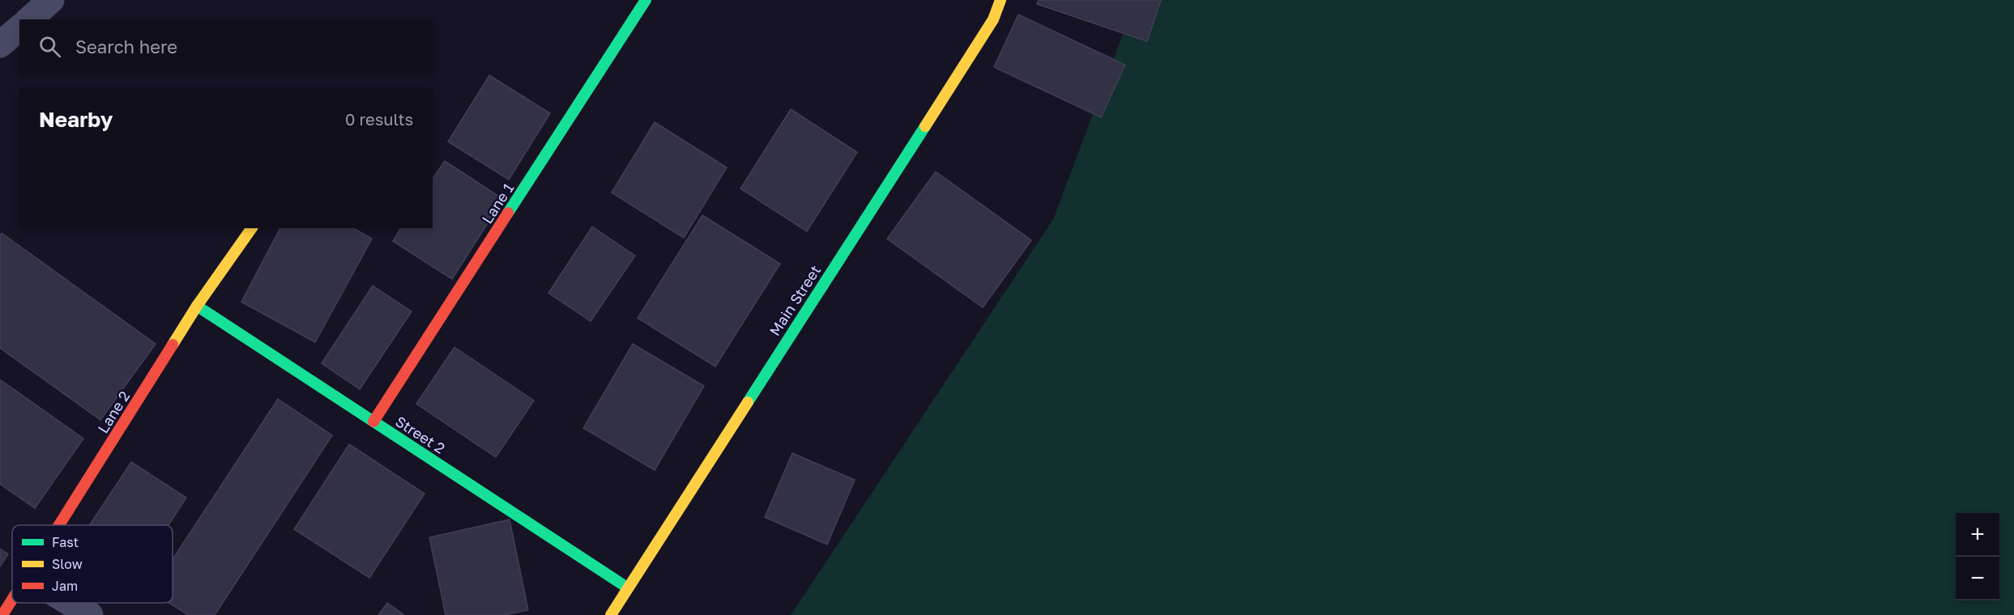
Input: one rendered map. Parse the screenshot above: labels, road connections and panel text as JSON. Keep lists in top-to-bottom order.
{
  "streets": {
    "street": [
      "Lane 1",
      "Main Street",
      "Lane 2",
      "Street 2"
    ]
  },
  "crossings": [
    ["Lane 1", "Street 2"],
    ["Main Street", "Street 2"],
    ["Lane 2", "Street 2"]
  ],
  "legend": ["Fast", "Slow", "Jam"],
  "page": {
    "search": "Search here",
    "heading": ["Nearby", "0 results"],
    "map_buttons": ["+", "−"]
  }
}
